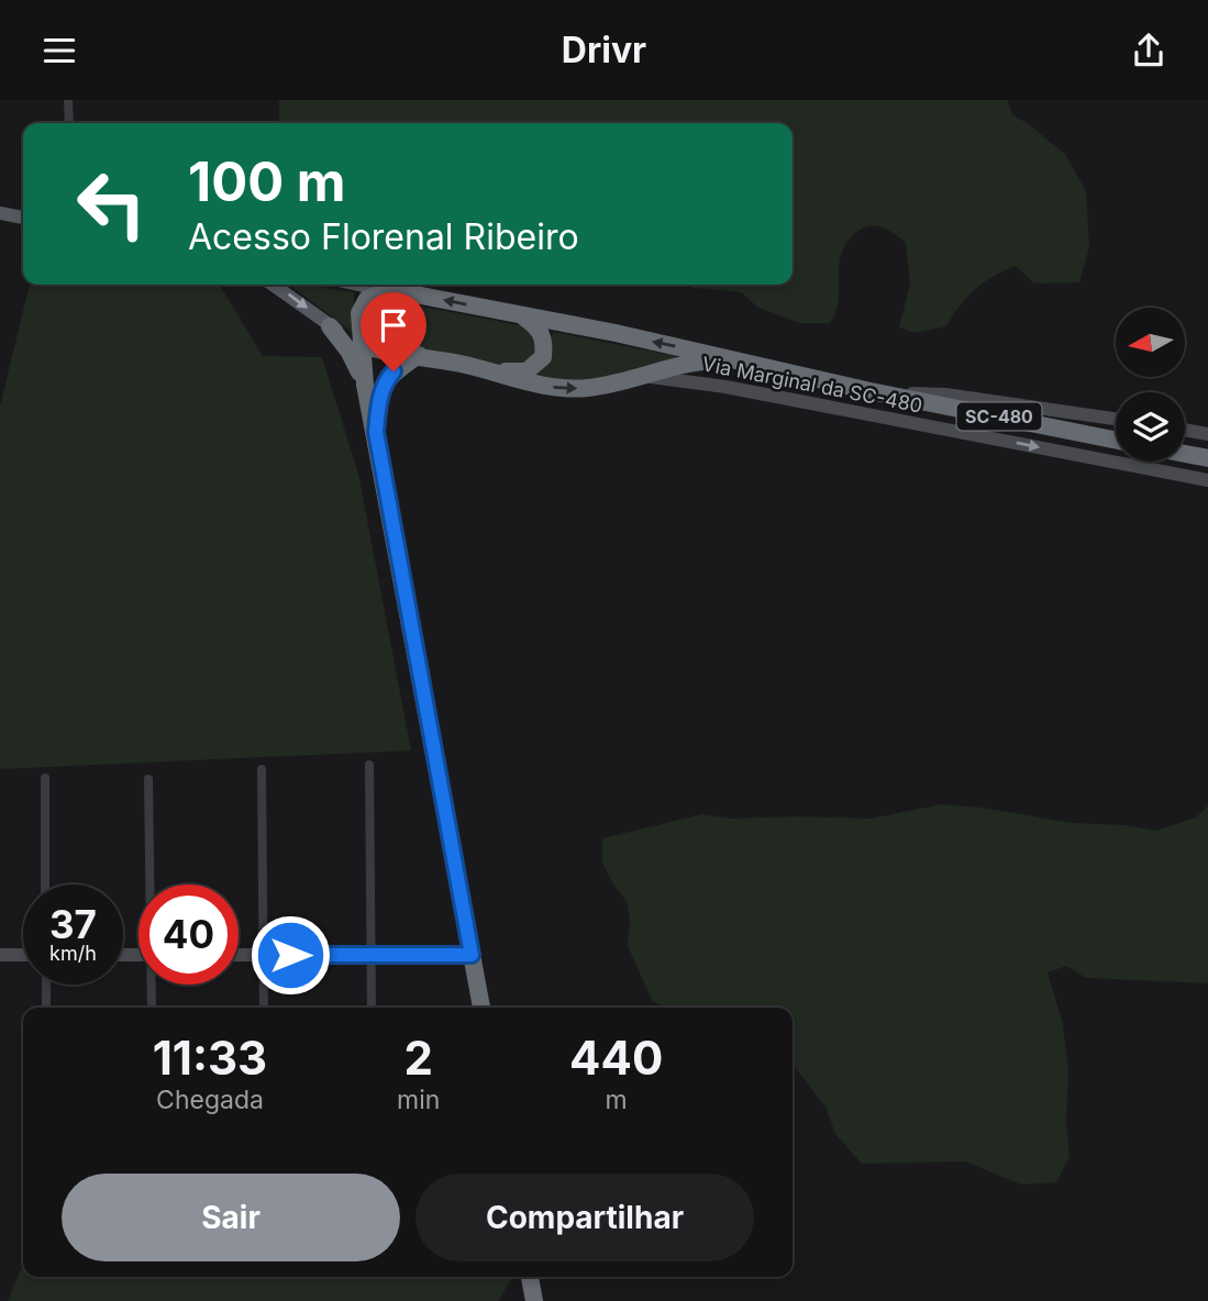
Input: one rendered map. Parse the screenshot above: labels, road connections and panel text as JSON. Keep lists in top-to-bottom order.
{
  "streets": {
    "highway": ["SC-480"],
    "main road": ["Via Marginal da SC-480"]
  },
  "crossings": [
    ["Via Marginal da SC-480", "SC-480"]
  ],
  "north": "left",
  "page": {
    "header": "Drivr",
    "turn": ["100 m", "Acesso Florenal Ribeiro"],
    "speed": "37 km/h",
    "limit": "40",
    "eta": [
      "11:33",
      "Chegada",
      "2",
      "min",
      "440",
      "m"
    ],
    "buttons": ["Sair", "Compartilhar"]
  }
}
